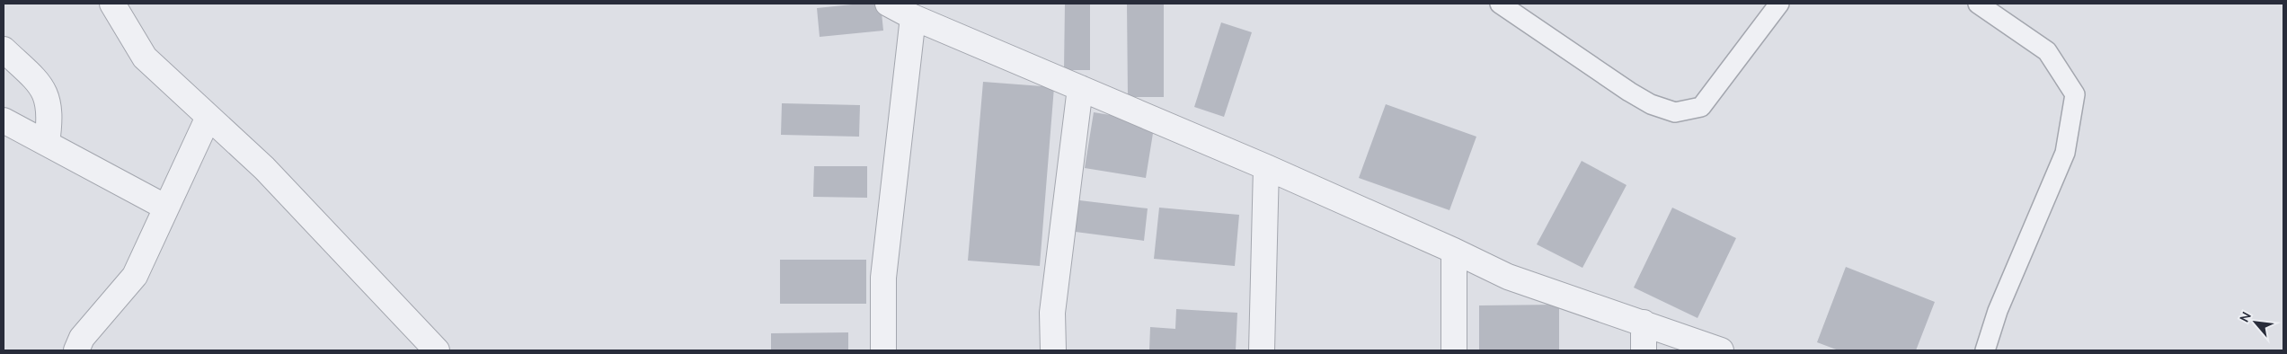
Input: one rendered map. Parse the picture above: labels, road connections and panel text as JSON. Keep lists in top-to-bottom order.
{
  "north": "top left"
}
